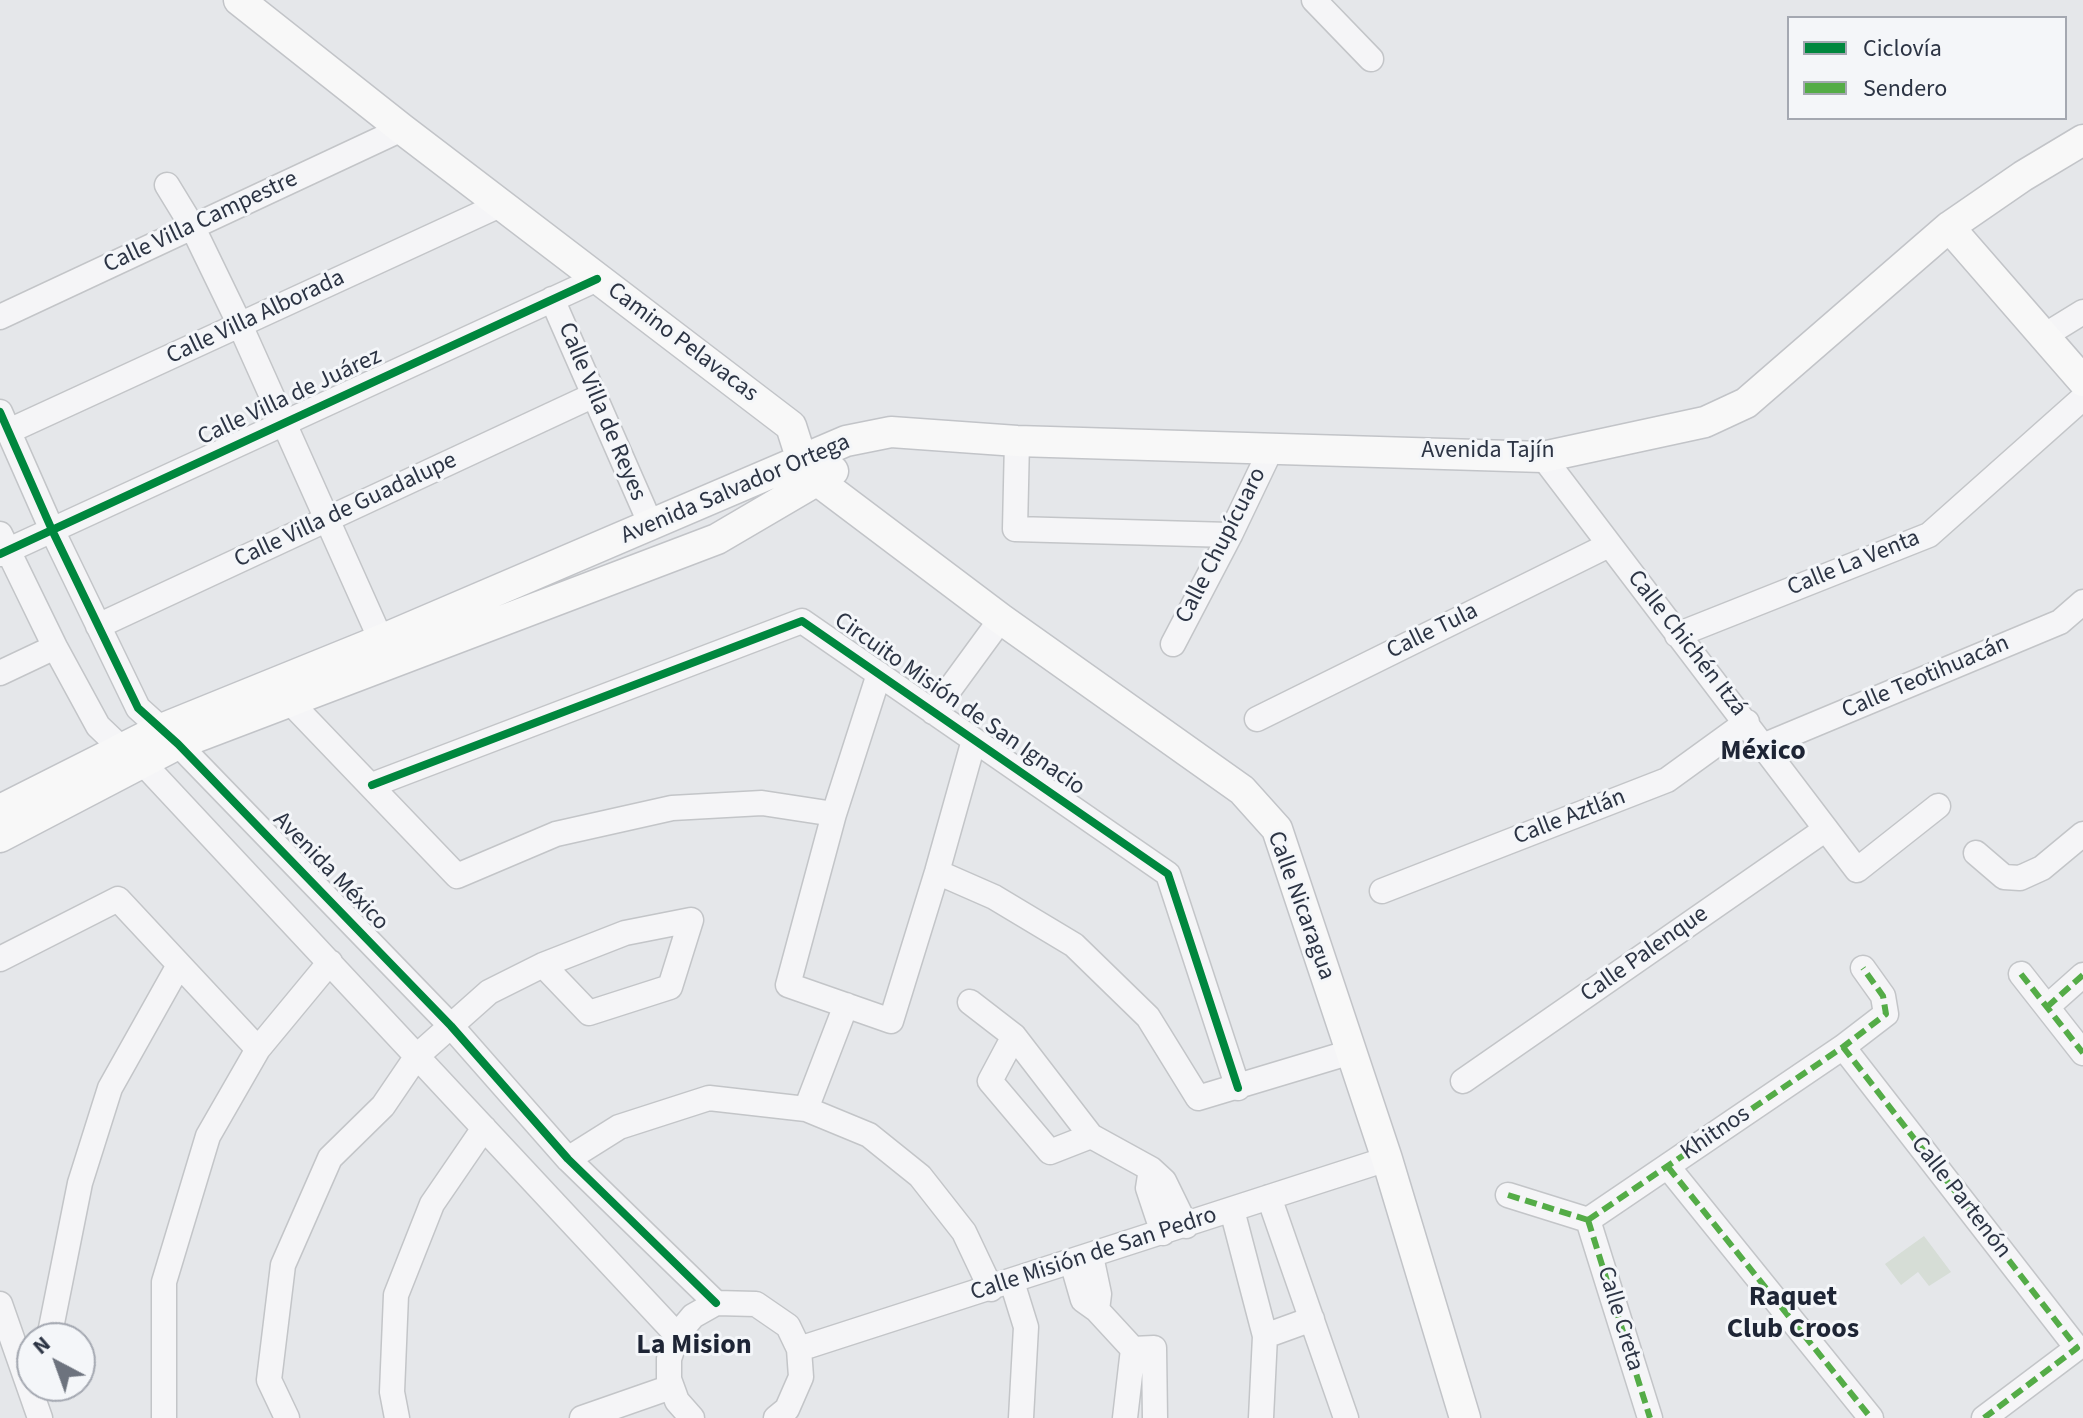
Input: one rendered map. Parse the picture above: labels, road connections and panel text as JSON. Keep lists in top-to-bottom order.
{
  "streets": {
    "main road": [
      "Camino Pelavacas",
      "Avenida Tajín",
      "Avenida Salvador Ortega",
      "Calle Nicaragua"
    ],
    "street": [
      "Calle Villa Campestre",
      "Calle Villa Alborada",
      "Calle Villa de Juárez",
      "Calle Villa de Reyes",
      "Calle Villa de Guadalupe",
      "Calle Chupícuaro",
      "Calle La Venta",
      "Calle Tula",
      "Calle Chichén Itzá",
      "Calle Teotihuacán",
      "Circuito Misión de San Ignacio",
      "Calle Aztlán",
      "Avenida México",
      "Calle Palenque",
      "Khitnos",
      "Calle Partenón",
      "Calle Misión de San Pedro",
      "Calle Creta"
    ]
  },
  "crossings": [
    ["Calle Villa Campestre", "Camino Pelavacas"],
    ["Calle Villa Alborada", "Camino Pelavacas"],
    ["Calle Villa Alborada", "Avenida México"],
    ["Camino Pelavacas", "Calle Villa de Juárez"],
    ["Camino Pelavacas", "Avenida Salvador Ortega"],
    ["Camino Pelavacas", "Calle Nicaragua"],
    ["Calle Villa de Juárez", "Calle Villa de Reyes"],
    ["Calle Villa de Juárez", "Avenida México"],
    ["Calle Villa de Reyes", "Avenida Salvador Ortega"],
    ["Calle Villa de Reyes", "Calle Villa de Guadalupe"],
    ["Avenida Tajín", "Avenida Salvador Ortega"],
    ["Avenida Tajín", "Calle Chupícuaro"],
    ["Avenida Tajín", "Calle Chichén Itzá"],
    ["Avenida Salvador Ortega", "Avenida México"],
    ["Avenida Salvador Ortega", "Calle Nicaragua"],
    ["Calle Villa de Guadalupe", "Avenida México"],
    ["Calle La Venta", "Calle Chichén Itzá"],
    ["Calle Tula", "Calle Chichén Itzá"],
    ["Calle Chichén Itzá", "Calle Teotihuacán"],
    ["Calle Chichén Itzá", "Calle Aztlán"],
    ["Calle Chichén Itzá", "Calle Palenque"],
    ["Calle Nicaragua", "Calle Misión de San Pedro"],
    ["Khitnos", "Calle Partenón"],
    ["Khitnos", "Calle Creta"]
  ],
  "districts": ["México", "Raquet Club Croos", "La Mision"],
  "legend": ["Ciclovía", "Sendero"],
  "north": "top left"
}
